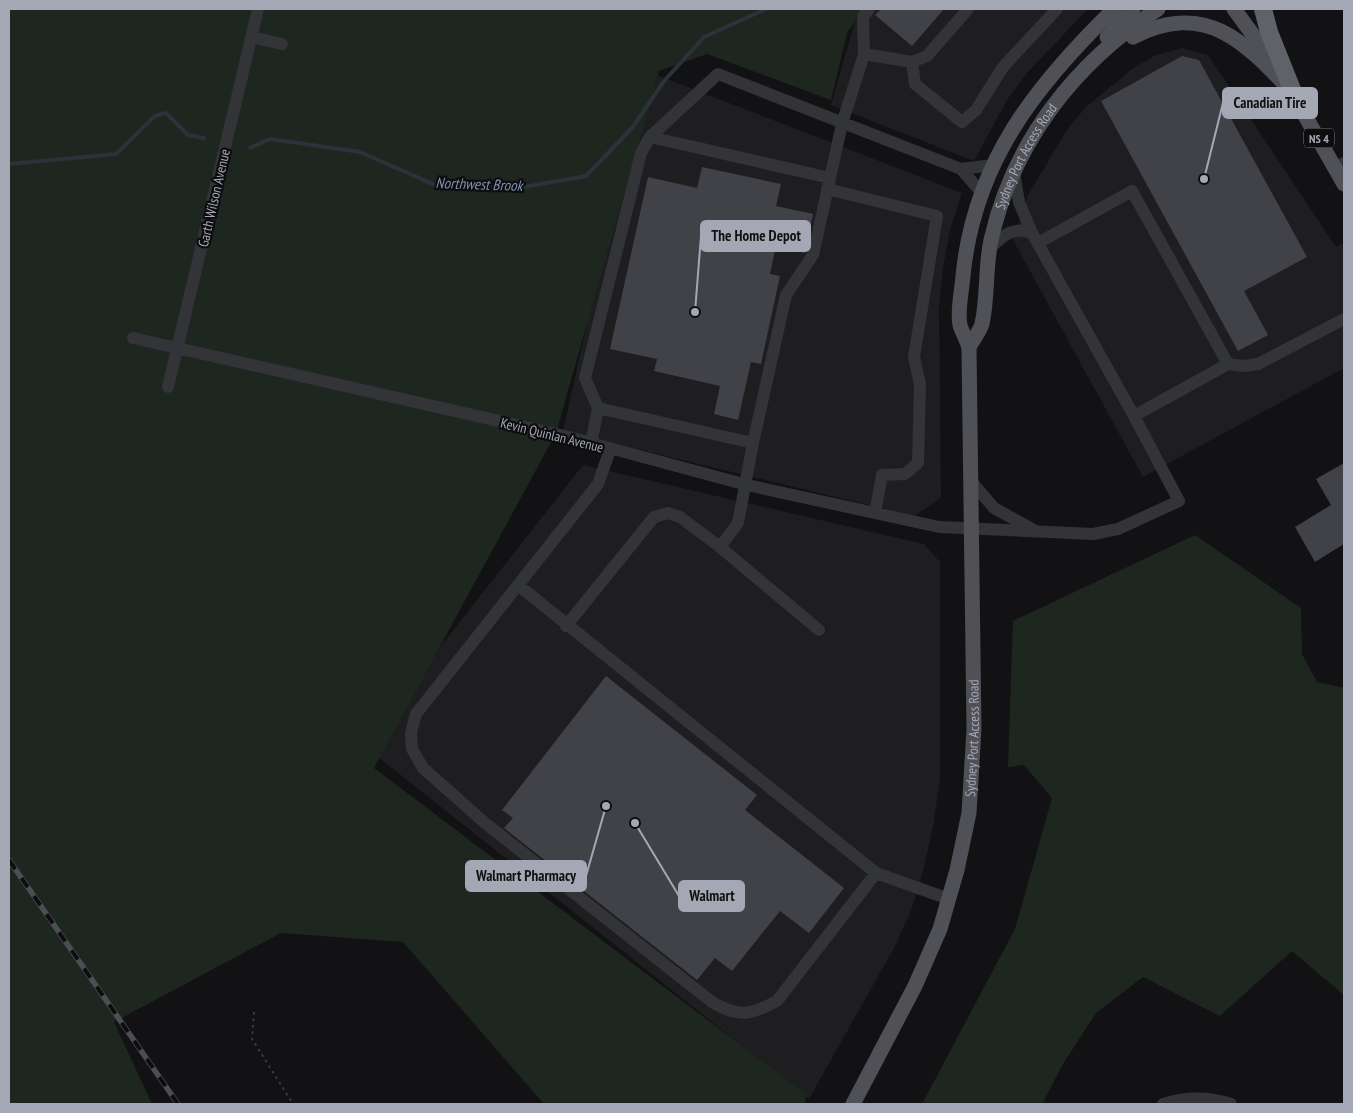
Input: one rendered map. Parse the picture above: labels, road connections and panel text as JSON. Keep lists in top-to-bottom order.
{
  "streets": {
    "main road": ["NS 4", "Sydney Port Access Road"],
    "street": ["Garth Wilson Avenue", "Kevin Quinlan Avenue"]
  },
  "crossings": [
    ["Sydney Port Access Road", "Kevin Quinlan Avenue"],
    ["Garth Wilson Avenue", "Kevin Quinlan Avenue"]
  ],
  "water": ["Northwest Brook"],
  "places": [
    "Canadian Tire",
    "The Home Depot",
    "Walmart Pharmacy",
    "Walmart"
  ]
}
